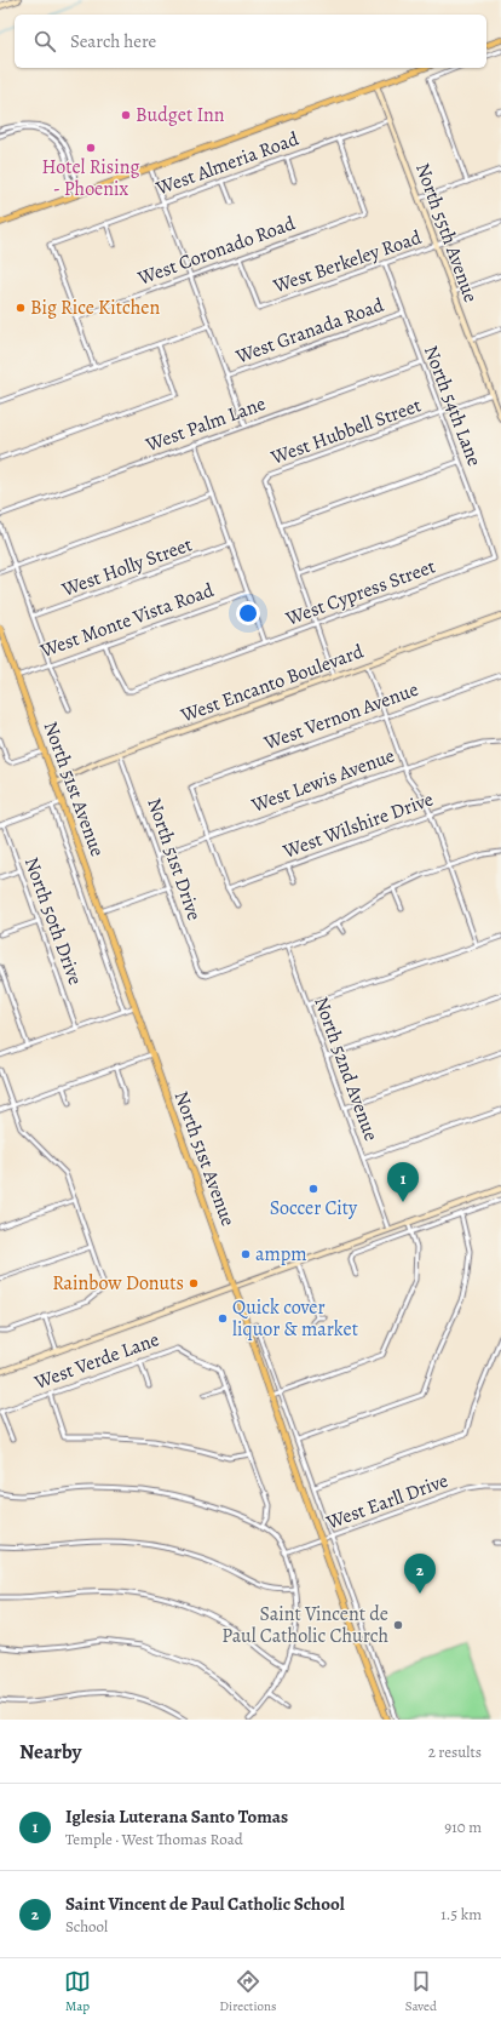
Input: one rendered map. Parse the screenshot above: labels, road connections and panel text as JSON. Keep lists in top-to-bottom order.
{
  "streets": {
    "main road": ["North 51st Avenue"],
    "street": [
      "West Almeria Road",
      "North 55th Avenue",
      "West Coronado Road",
      "West Berkeley Road",
      "West Granada Road",
      "North 54th Lane",
      "West Palm Lane",
      "West Hubbell Street",
      "West Holly Street",
      "West Cypress Street",
      "West Monte Vista Road",
      "West Encanto Boulevard",
      "West Vernon Avenue",
      "West Lewis Avenue",
      "West Wilshire Drive",
      "North 51st Drive",
      "North 50th Drive",
      "North 52nd Avenue",
      "West Verde Lane",
      "West Earll Drive"
    ]
  },
  "crossings": [
    ["West Almeria Road", "North 55th Avenue"],
    ["West Almeria Road", "West Coronado Road"],
    ["North 55th Avenue", "West Berkeley Road"],
    ["North 55th Avenue", "West Hubbell Street"],
    ["West Coronado Road", "West Berkeley Road"],
    ["West Berkeley Road", "North 54th Lane"],
    ["West Granada Road", "North 54th Lane"],
    ["North 54th Lane", "West Palm Lane"],
    ["North 54th Lane", "West Hubbell Street"],
    ["North 54th Lane", "West Cypress Street"],
    ["West Cypress Street", "West Monte Vista Road"],
    ["West Monte Vista Road", "North 51st Avenue"],
    ["West Encanto Boulevard", "North 51st Avenue"],
    ["West Encanto Boulevard", "North 51st Drive"],
    ["West Vernon Avenue", "West Lewis Avenue"],
    ["West Lewis Avenue", "North 51st Drive"],
    ["North 51st Avenue", "West Earll Drive"],
    ["North 51st Drive", "North 52nd Avenue"]
  ],
  "places": [
    "Budget Inn",
    "Hotel Rising - Phoenix",
    "Big Rice Kitchen",
    "Soccer City",
    "ampm",
    "Rainbow Donuts",
    "Quick cover liquor & market",
    "Saint Vincent de Paul Catholic Church"
  ],
  "page": {
    "search": "Search here",
    "pins": ["1", "2"],
    "heading": ["Nearby", "2 results"],
    "list": [
      {
        "mark": "1",
        "name": "Iglesia Luterana Santo Tomas",
        "note": "Temple · West Thomas Road",
        "value": "910 m"
      },
      {
        "mark": "2",
        "name": "Saint Vincent de Paul Catholic School",
        "note": "School",
        "value": "1.5 km"
      }
    ],
    "nav": ["Map", "Directions", "Saved"]
  }
}
